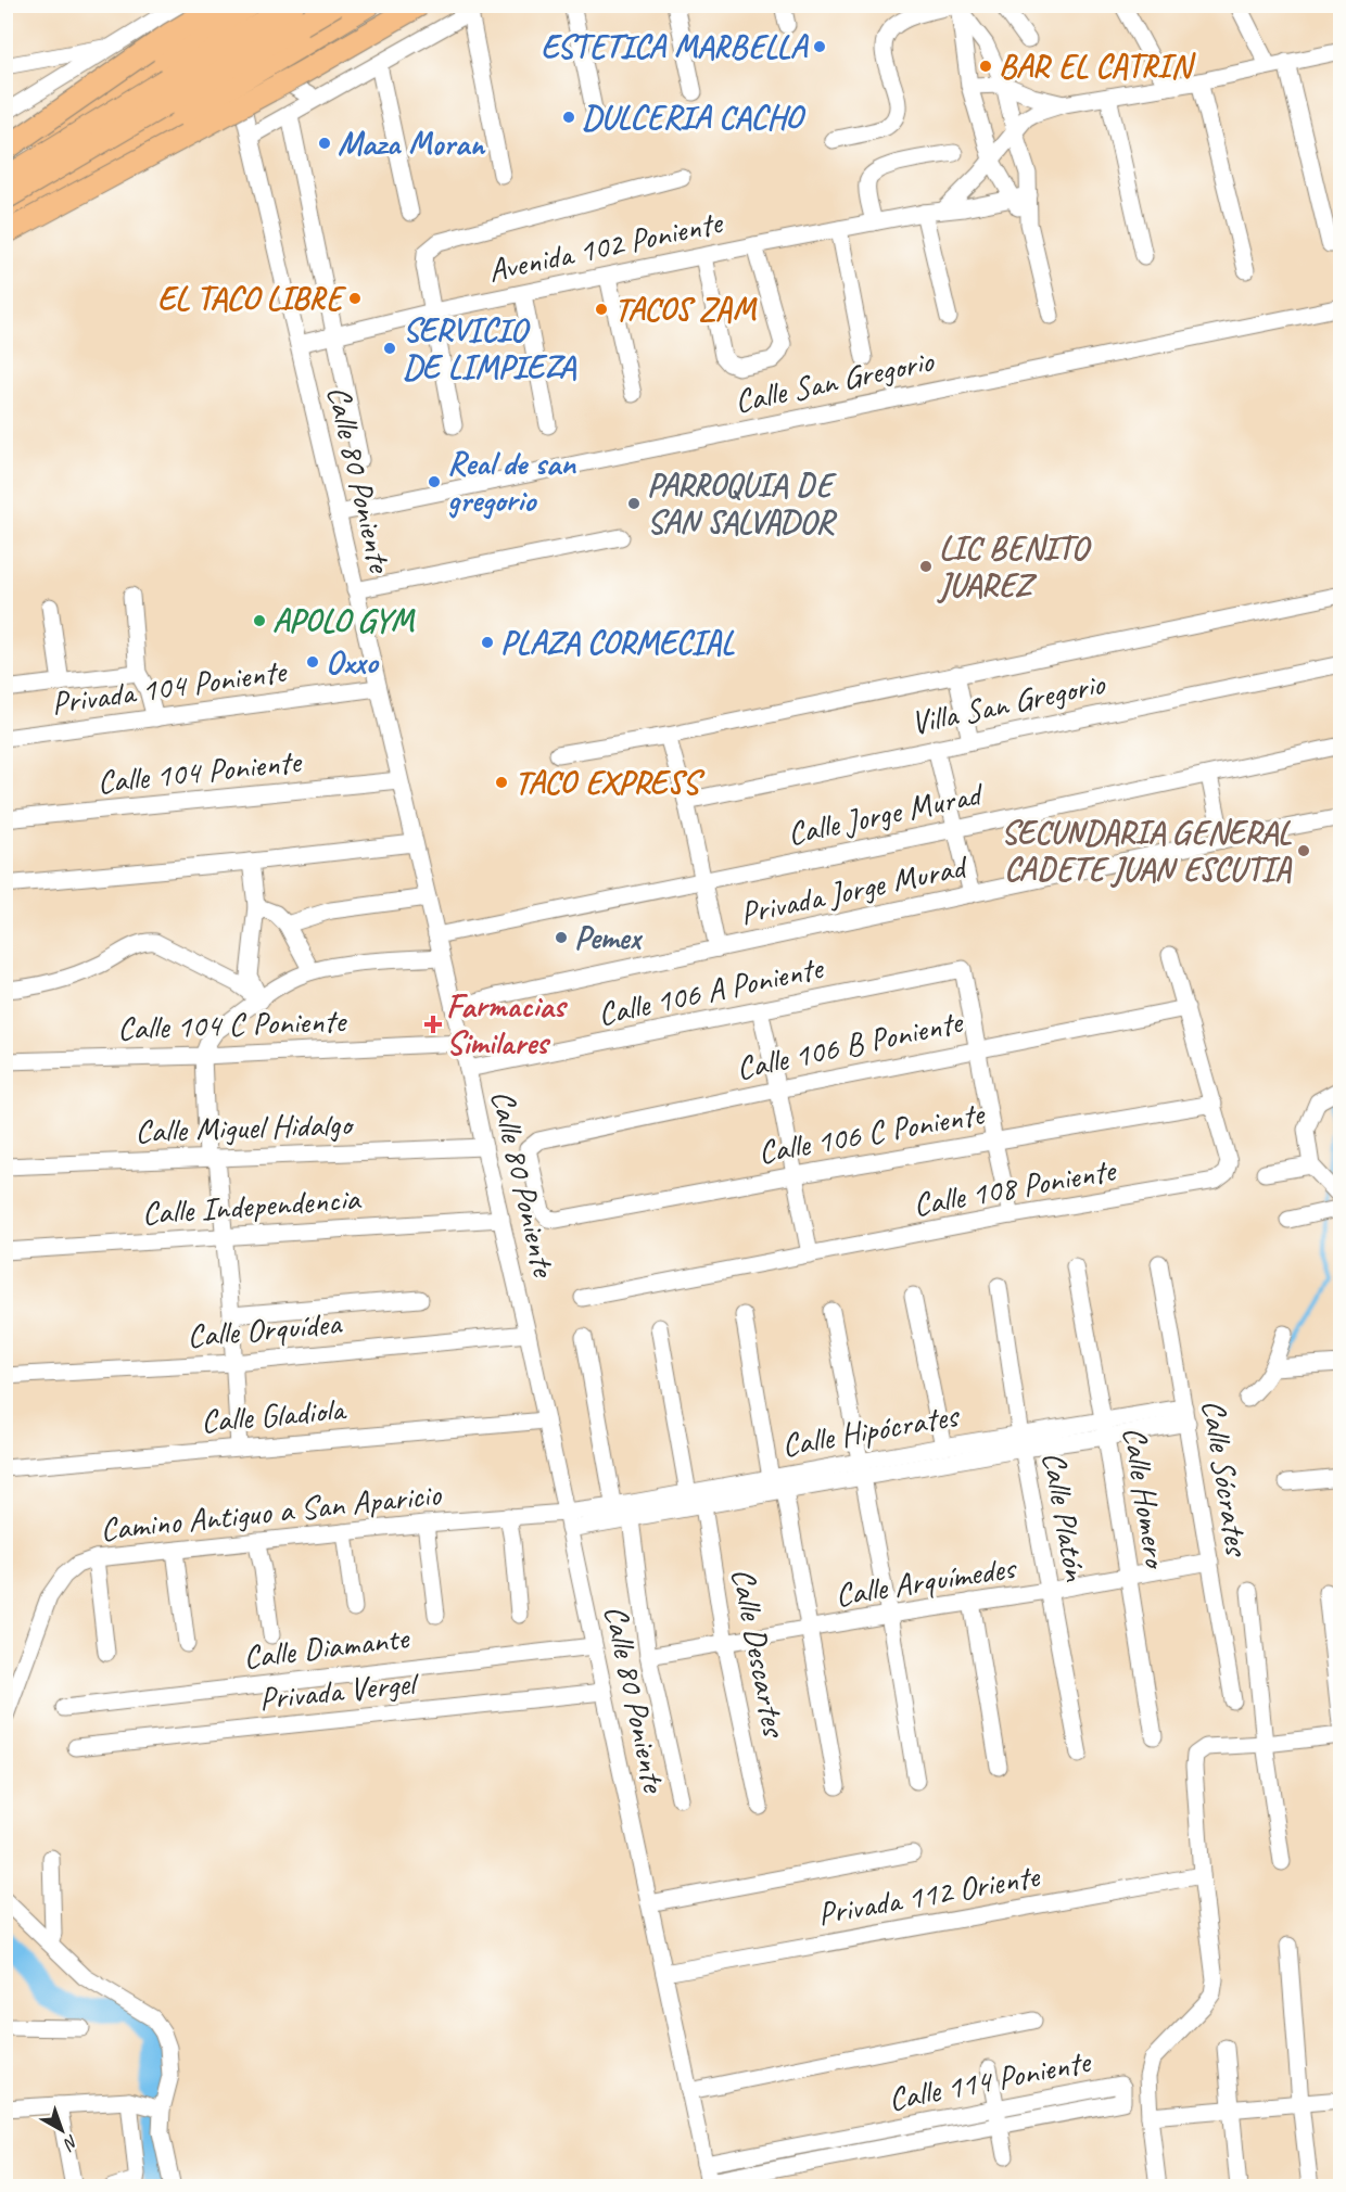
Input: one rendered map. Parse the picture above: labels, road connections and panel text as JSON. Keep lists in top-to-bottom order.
{
  "streets": {
    "street": [
      "Avenida 102 Poniente",
      "Calle San Gregorio",
      "Calle 80 Poniente",
      "Privada 104 Poniente",
      "Villa San Gregorio",
      "Calle 104 Poniente",
      "Calle Jorge Murad",
      "Privada Jorge Murad",
      "Calle 106 A Poniente",
      "Calle 104 C Poniente",
      "Calle 106 B Poniente",
      "Calle Miguel Hidalgo",
      "Calle 106 C Poniente",
      "Calle 108 Poniente",
      "Calle Independencia",
      "Calle Orquídea",
      "Calle Gladiola",
      "Calle Hipócrates",
      "Calle Sócrates",
      "Calle Homero",
      "Camino Antiguo a San Aparicio",
      "Calle Platón",
      "Calle Arquímedes",
      "Calle Diamante",
      "Calle Descartes",
      "Privada Vergel",
      "Privada 112 Oriente",
      "Calle 114 Poniente"
    ]
  },
  "crossings": [
    ["Avenida 102 Poniente", "Calle 80 Poniente"],
    ["Calle San Gregorio", "Calle 80 Poniente"],
    ["Calle 80 Poniente", "Privada 104 Poniente"],
    ["Calle 80 Poniente", "Calle 104 Poniente"],
    ["Calle 80 Poniente", "Calle Jorge Murad"],
    ["Calle 80 Poniente", "Privada Jorge Murad"],
    ["Calle 80 Poniente", "Calle 106 A Poniente"],
    ["Calle 80 Poniente", "Calle 104 C Poniente"],
    ["Calle 80 Poniente", "Calle Miguel Hidalgo"],
    ["Calle 80 Poniente", "Calle Independencia"],
    ["Calle 80 Poniente", "Calle Orquídea"],
    ["Calle 80 Poniente", "Calle Gladiola"],
    ["Calle 80 Poniente", "Calle Hipócrates"],
    ["Calle 80 Poniente", "Camino Antiguo a San Aparicio"],
    ["Calle 80 Poniente", "Calle Diamante"],
    ["Calle 80 Poniente", "Privada Vergel"],
    ["Calle 80 Poniente", "Privada 112 Oriente"],
    ["Calle 80 Poniente", "Calle 114 Poniente"],
    ["Calle 106 A Poniente", "Calle 106 B Poniente"],
    ["Calle 106 B Poniente", "Calle 106 C Poniente"],
    ["Calle 106 C Poniente", "Calle 108 Poniente"],
    ["Calle Hipócrates", "Calle Sócrates"],
    ["Calle Hipócrates", "Calle Homero"],
    ["Calle Hipócrates", "Camino Antiguo a San Aparicio"],
    ["Calle Hipócrates", "Calle Platón"],
    ["Calle Hipócrates", "Calle Descartes"],
    ["Calle Sócrates", "Calle Arquímedes"],
    ["Calle Homero", "Calle Arquímedes"],
    ["Calle Platón", "Calle Arquímedes"],
    ["Calle Arquímedes", "Calle Descartes"]
  ],
  "places": {
    "other": [
      "ESTETICA MARBELLA",
      "BAR EL CATRIN",
      "DULCERIA CACHO",
      "Maza Moran",
      "EL TACO LIBRE",
      "TACOS ZAM",
      "SERVICIO DE LIMPIEZA",
      "Real de san gregorio",
      "PARROQUIA DE SAN SALVADOR",
      "LIC BENITO JUAREZ",
      "APOLO GYM",
      "PLAZA CORMECIAL",
      "Oxxo",
      "TACO EXPRESS",
      "SECUNDARIA GENERAL CADETE JUAN ESCUTIA",
      "Pemex"
    ],
    "health": ["Farmacias Similares"]
  },
  "north": "bottom right"
}
